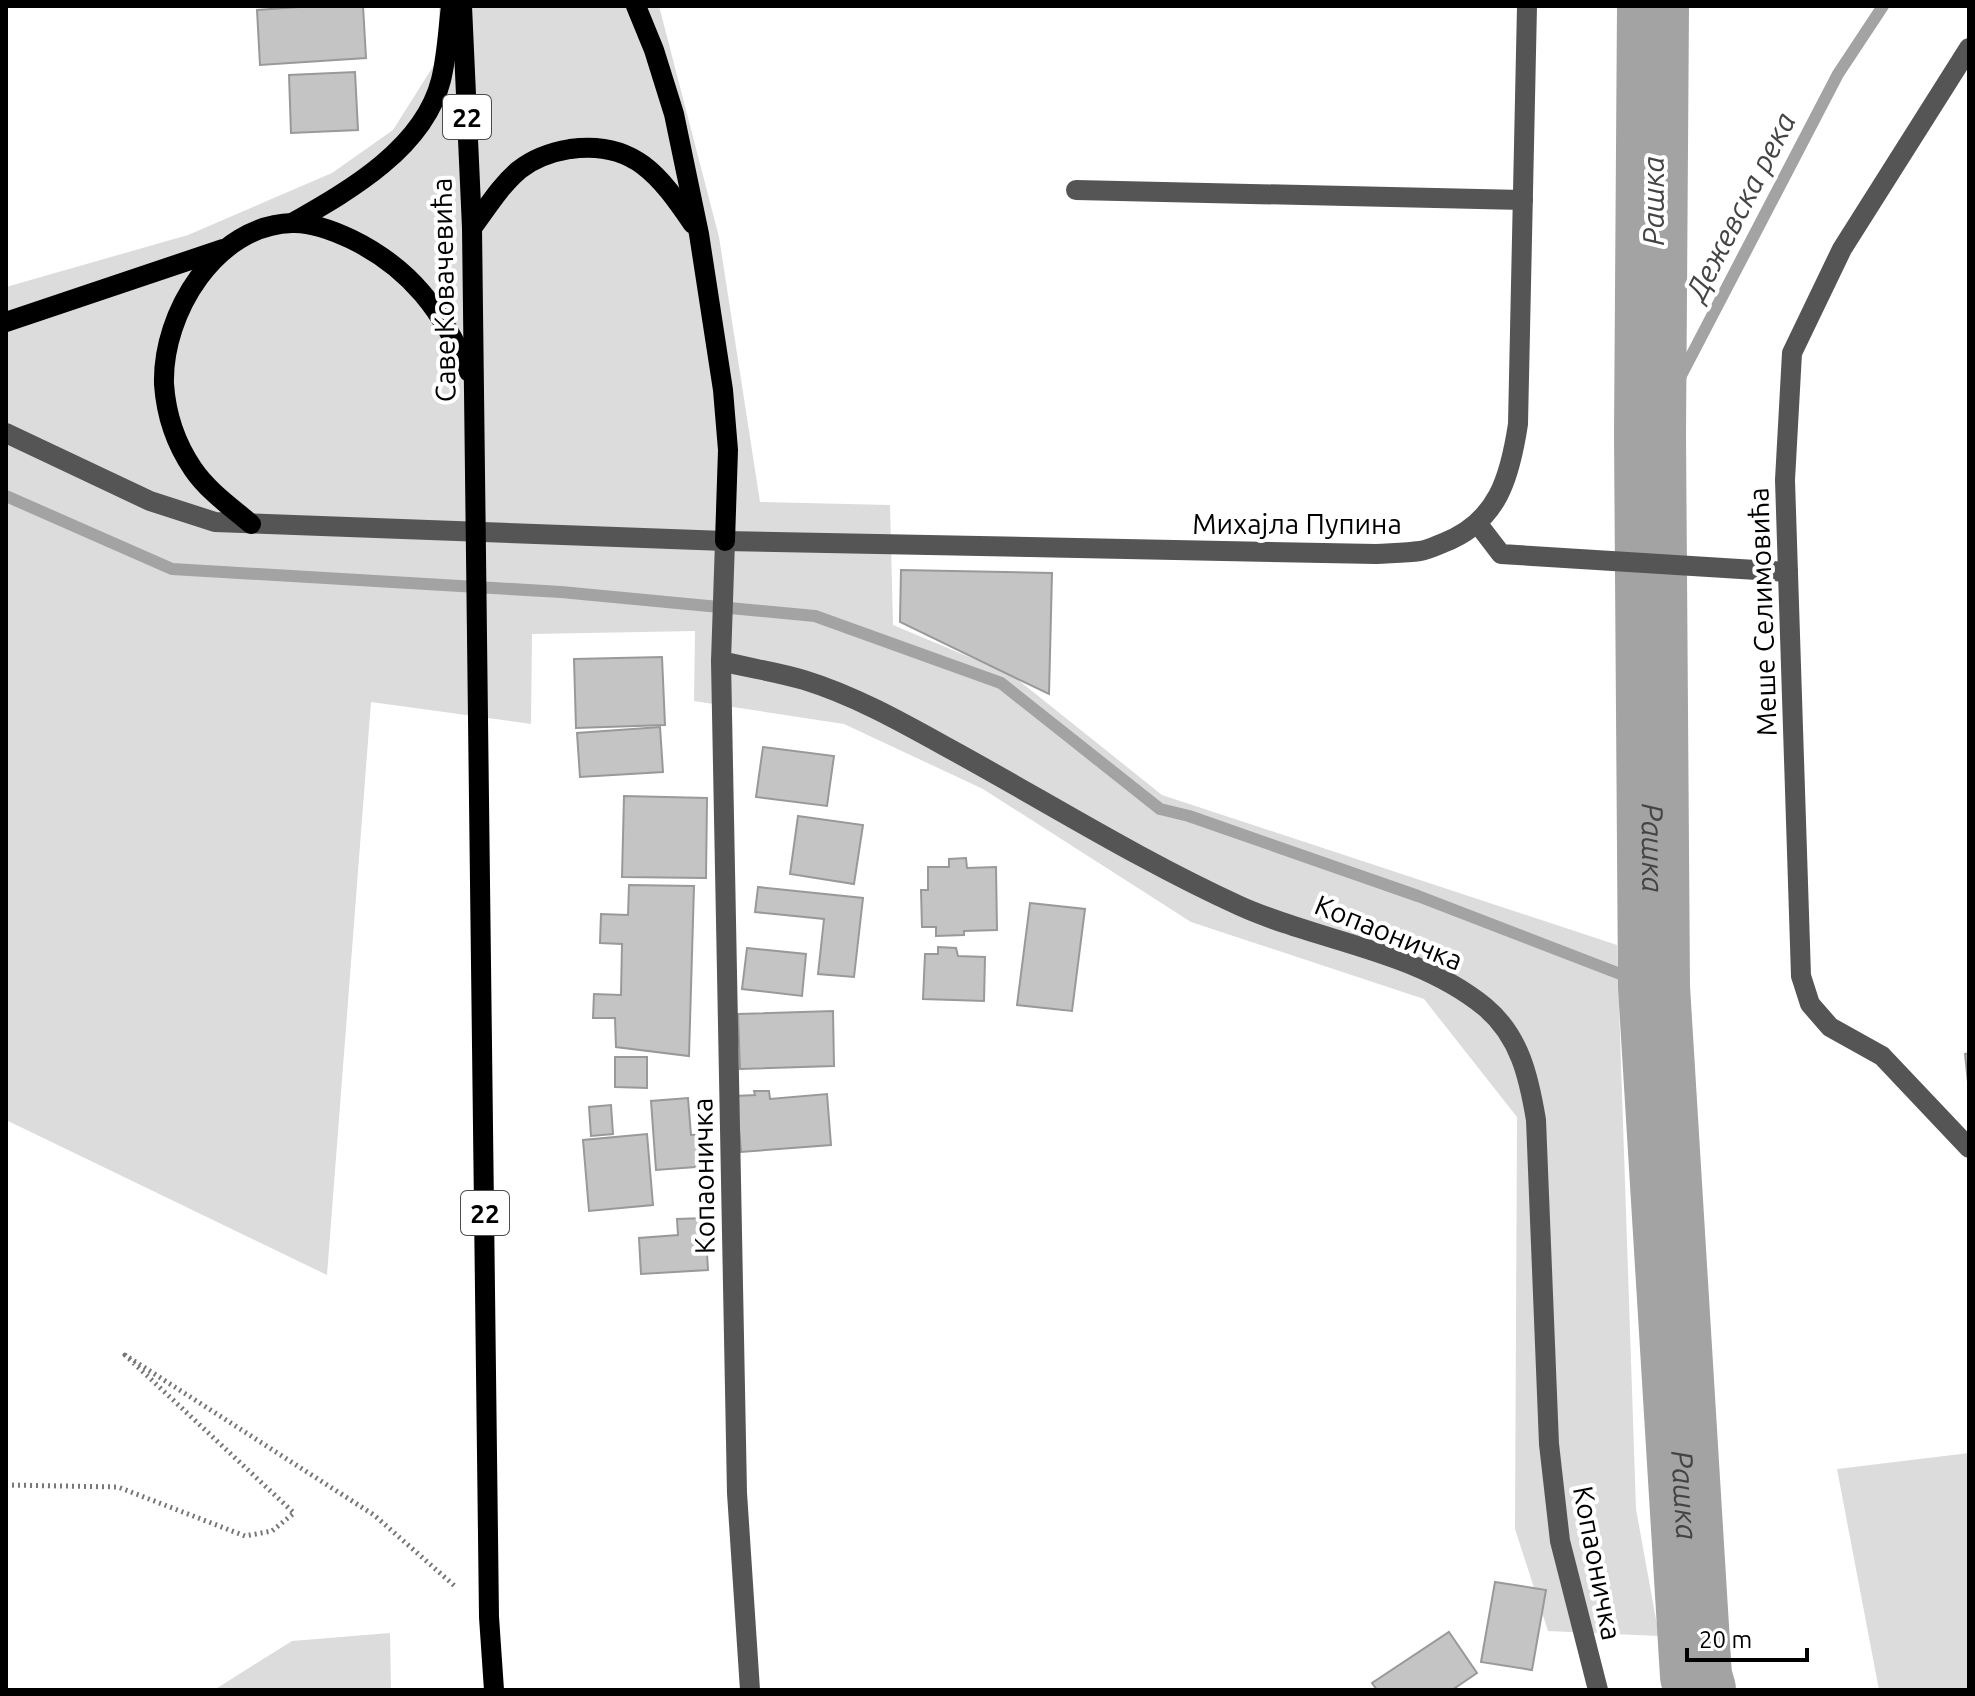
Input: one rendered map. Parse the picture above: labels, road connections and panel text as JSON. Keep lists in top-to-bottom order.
{
  "streets": {
    "main road": ["22", "Саве Ковачевића"],
    "street": ["Михајла Пупина", "Меше Селимовића", "Копаоничка"]
  },
  "crossings": [
    ["22", "Саве Ковачевића"],
    ["Михајла Пупина", "Копаоничка"]
  ],
  "water": ["Рашка", "Дежевска река"],
  "scale_bar": "20 m"
}
